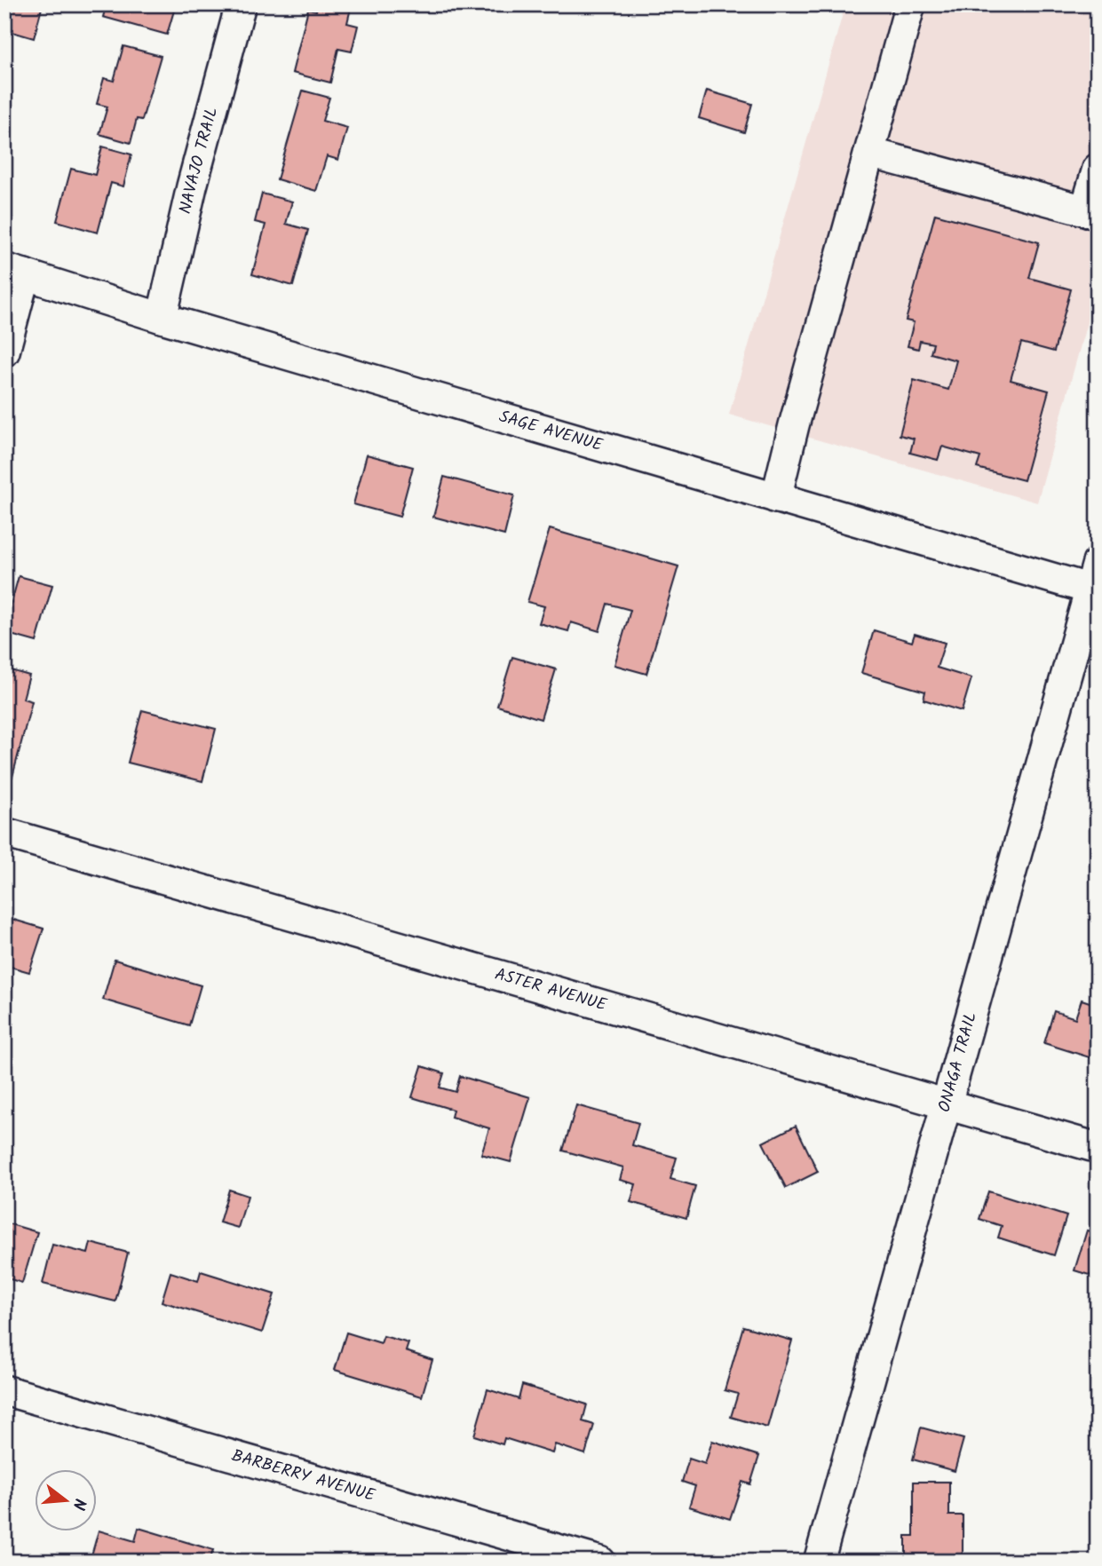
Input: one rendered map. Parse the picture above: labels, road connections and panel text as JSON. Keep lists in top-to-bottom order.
{
  "streets": {
    "street": [
      "NAVAJO TRAIL",
      "SAGE AVENUE",
      "ASTER AVENUE",
      "ONAGA TRAIL",
      "BARBERRY AVENUE"
    ]
  },
  "crossings": [
    ["NAVAJO TRAIL", "SAGE AVENUE"],
    ["SAGE AVENUE", "ONAGA TRAIL"],
    ["ASTER AVENUE", "ONAGA TRAIL"]
  ],
  "north": "right"
}
